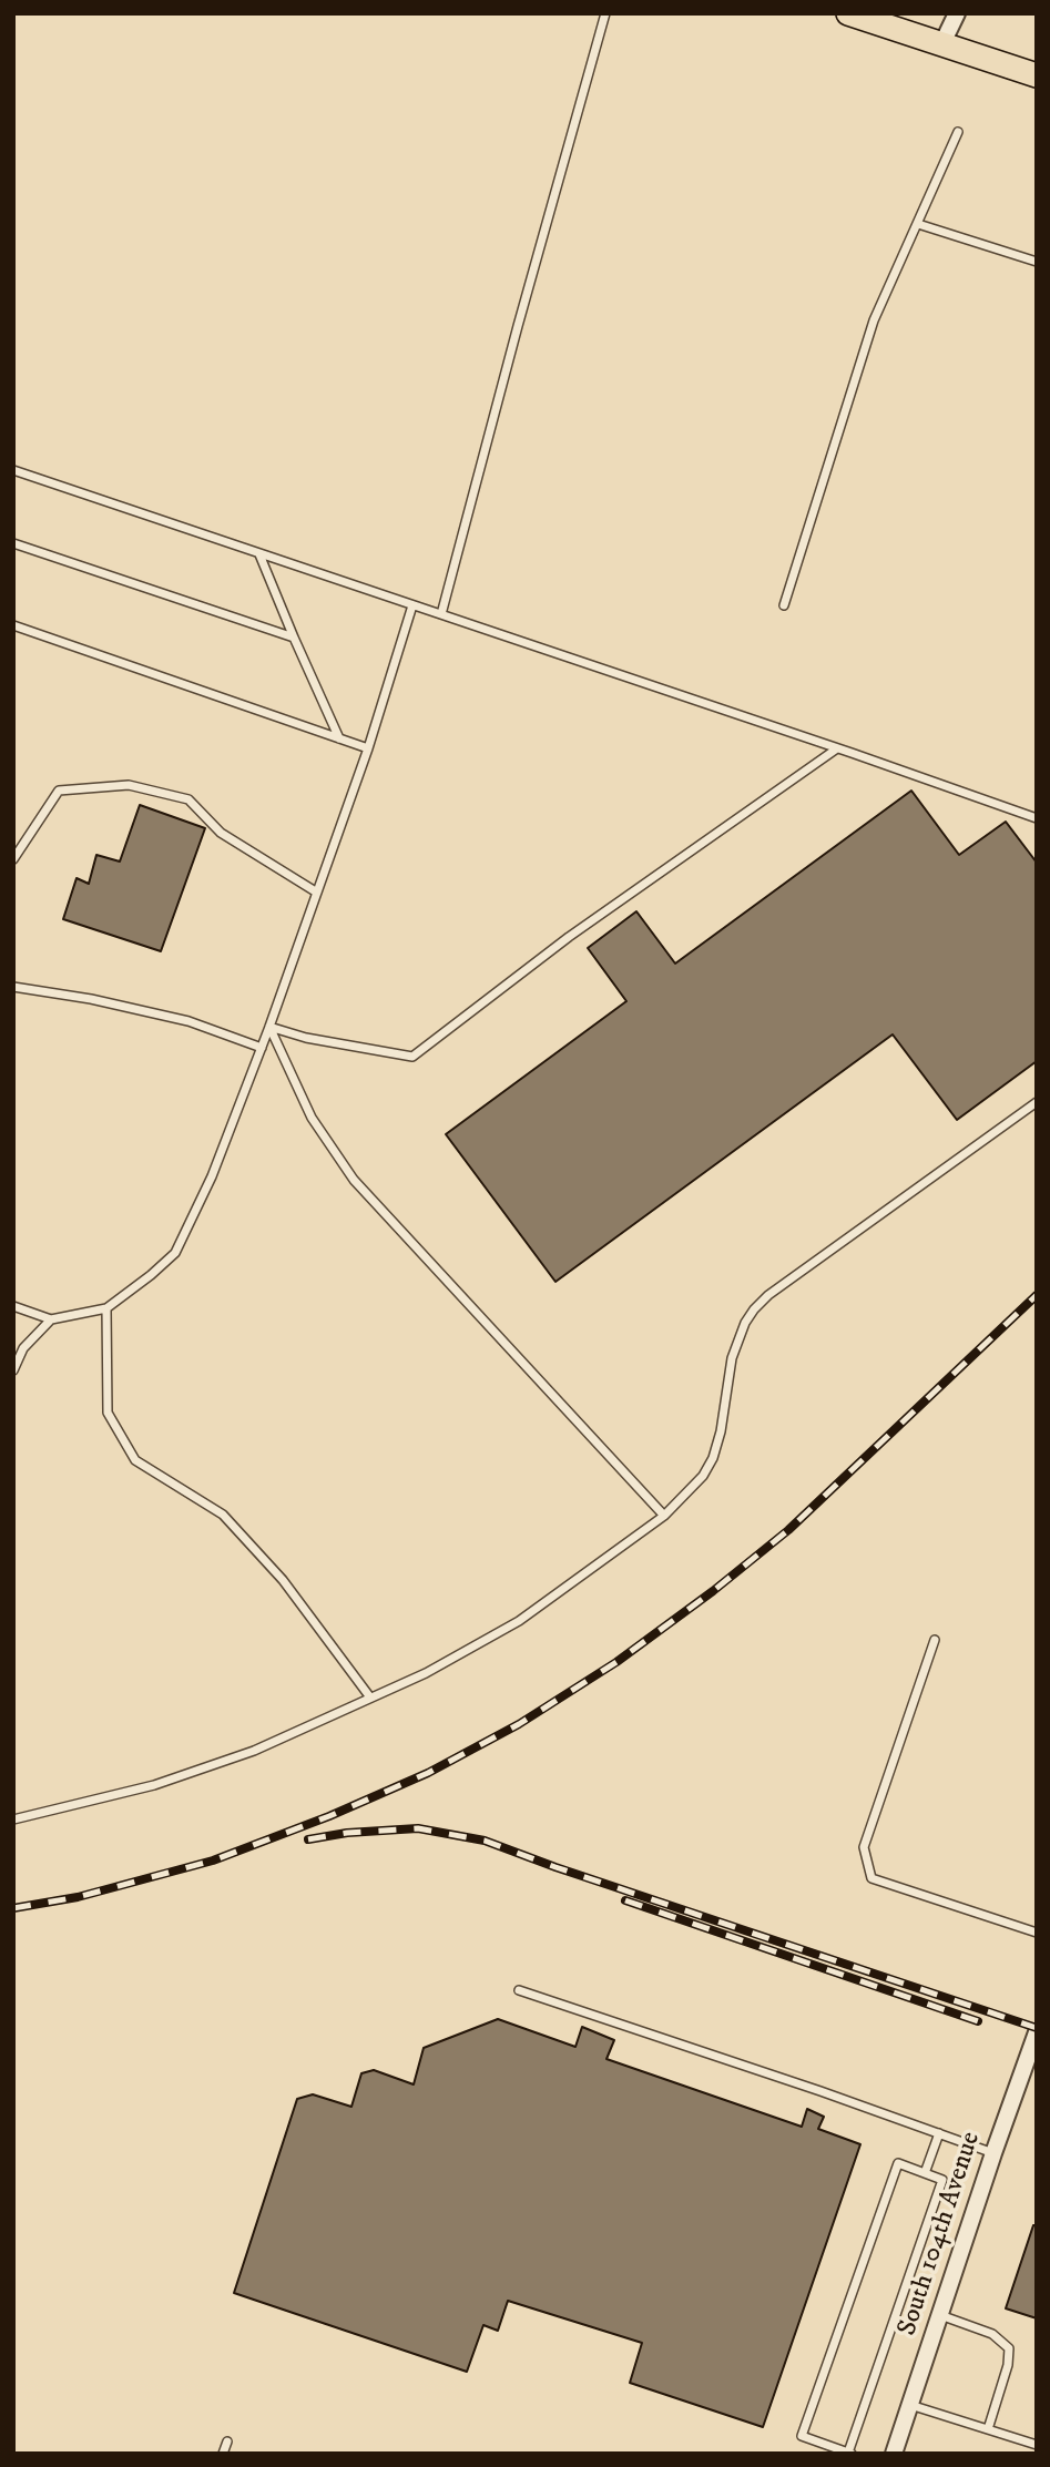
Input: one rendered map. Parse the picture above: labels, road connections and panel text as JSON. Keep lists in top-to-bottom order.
{
  "streets": {
    "street": ["South 104th Avenue"]
  }
}
